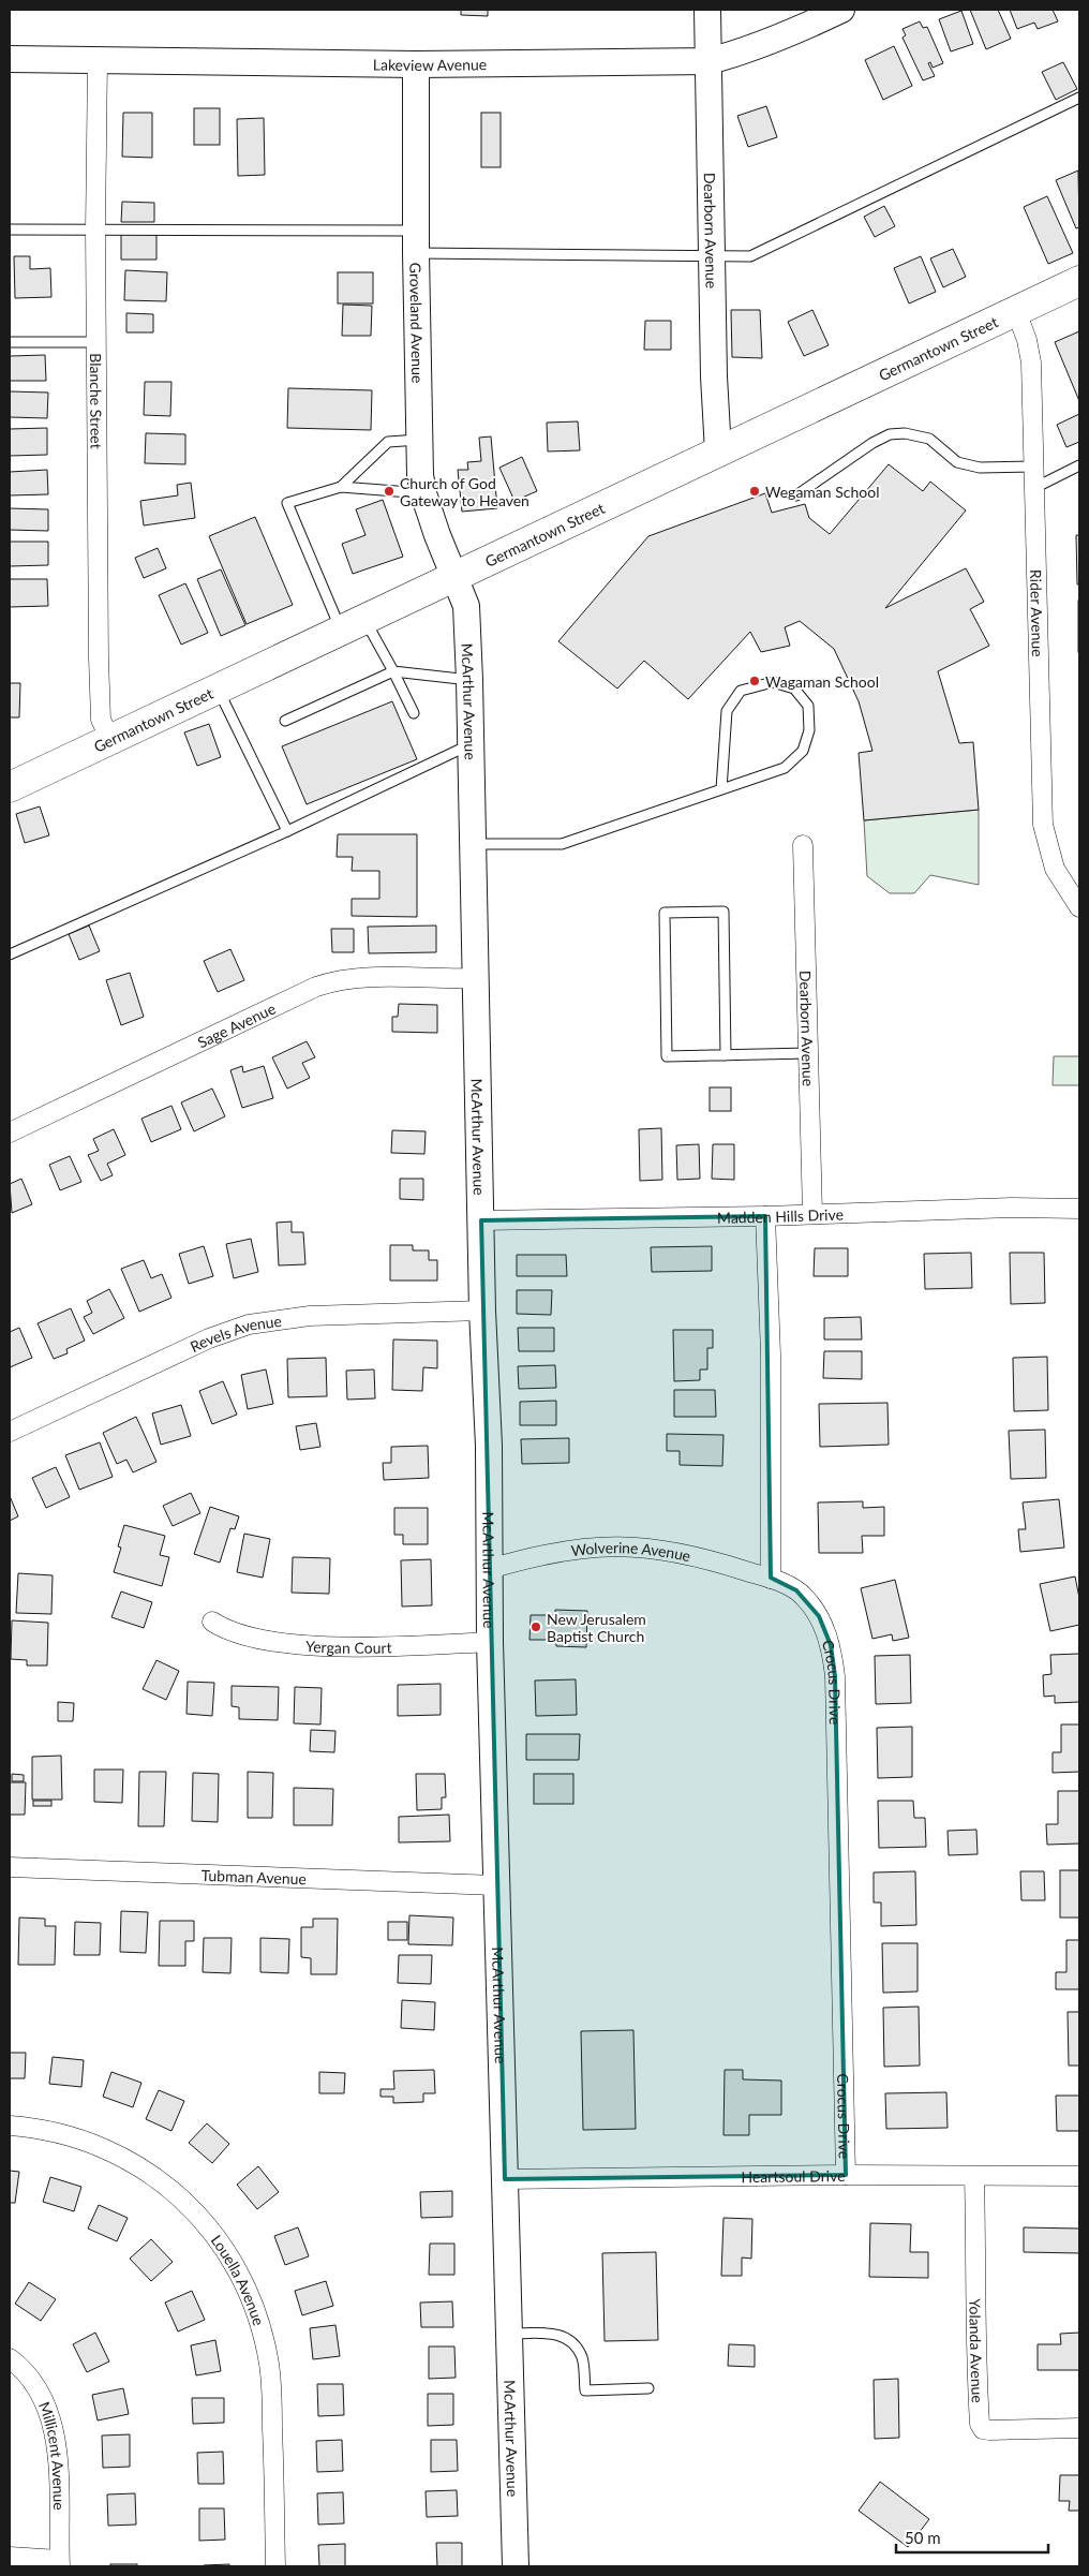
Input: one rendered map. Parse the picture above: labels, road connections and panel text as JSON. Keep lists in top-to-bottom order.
{
  "streets": {
    "main road": ["Germantown Street"],
    "street": [
      "Lakeview Avenue",
      "Dearborn Avenue",
      "Groveland Avenue",
      "Blanche Street",
      "Rider Avenue",
      "McArthur Avenue",
      "Sage Avenue",
      "Madden Hills Drive",
      "Revels Avenue",
      "Wolverine Avenue",
      "Yergan Court",
      "Crocus Drive",
      "Tubman Avenue",
      "Heartsoul Drive",
      "Louella Avenue",
      "Yolanda Avenue",
      "Millicent Avenue"
    ]
  },
  "crossings": [
    ["Lakeview Avenue", "Dearborn Avenue"],
    ["Lakeview Avenue", "Groveland Avenue"],
    ["Lakeview Avenue", "Blanche Street"],
    ["Dearborn Avenue", "Germantown Street"],
    ["Dearborn Avenue", "Madden Hills Drive"],
    ["Groveland Avenue", "Germantown Street"],
    ["Groveland Avenue", "McArthur Avenue"],
    ["Germantown Street", "Blanche Street"],
    ["Germantown Street", "Rider Avenue"],
    ["Germantown Street", "McArthur Avenue"],
    ["McArthur Avenue", "Sage Avenue"],
    ["McArthur Avenue", "Madden Hills Drive"],
    ["McArthur Avenue", "Revels Avenue"],
    ["McArthur Avenue", "Wolverine Avenue"],
    ["McArthur Avenue", "Yergan Court"],
    ["McArthur Avenue", "Tubman Avenue"],
    ["McArthur Avenue", "Heartsoul Drive"],
    ["Wolverine Avenue", "Crocus Drive"],
    ["Crocus Drive", "Heartsoul Drive"],
    ["Heartsoul Drive", "Yolanda Avenue"]
  ],
  "places": [
    "Church of God Gateway to Heaven",
    "Wegaman School",
    "Wagaman School",
    "New Jerusalem Baptist Church"
  ],
  "scale_bar": "50 m"
}
